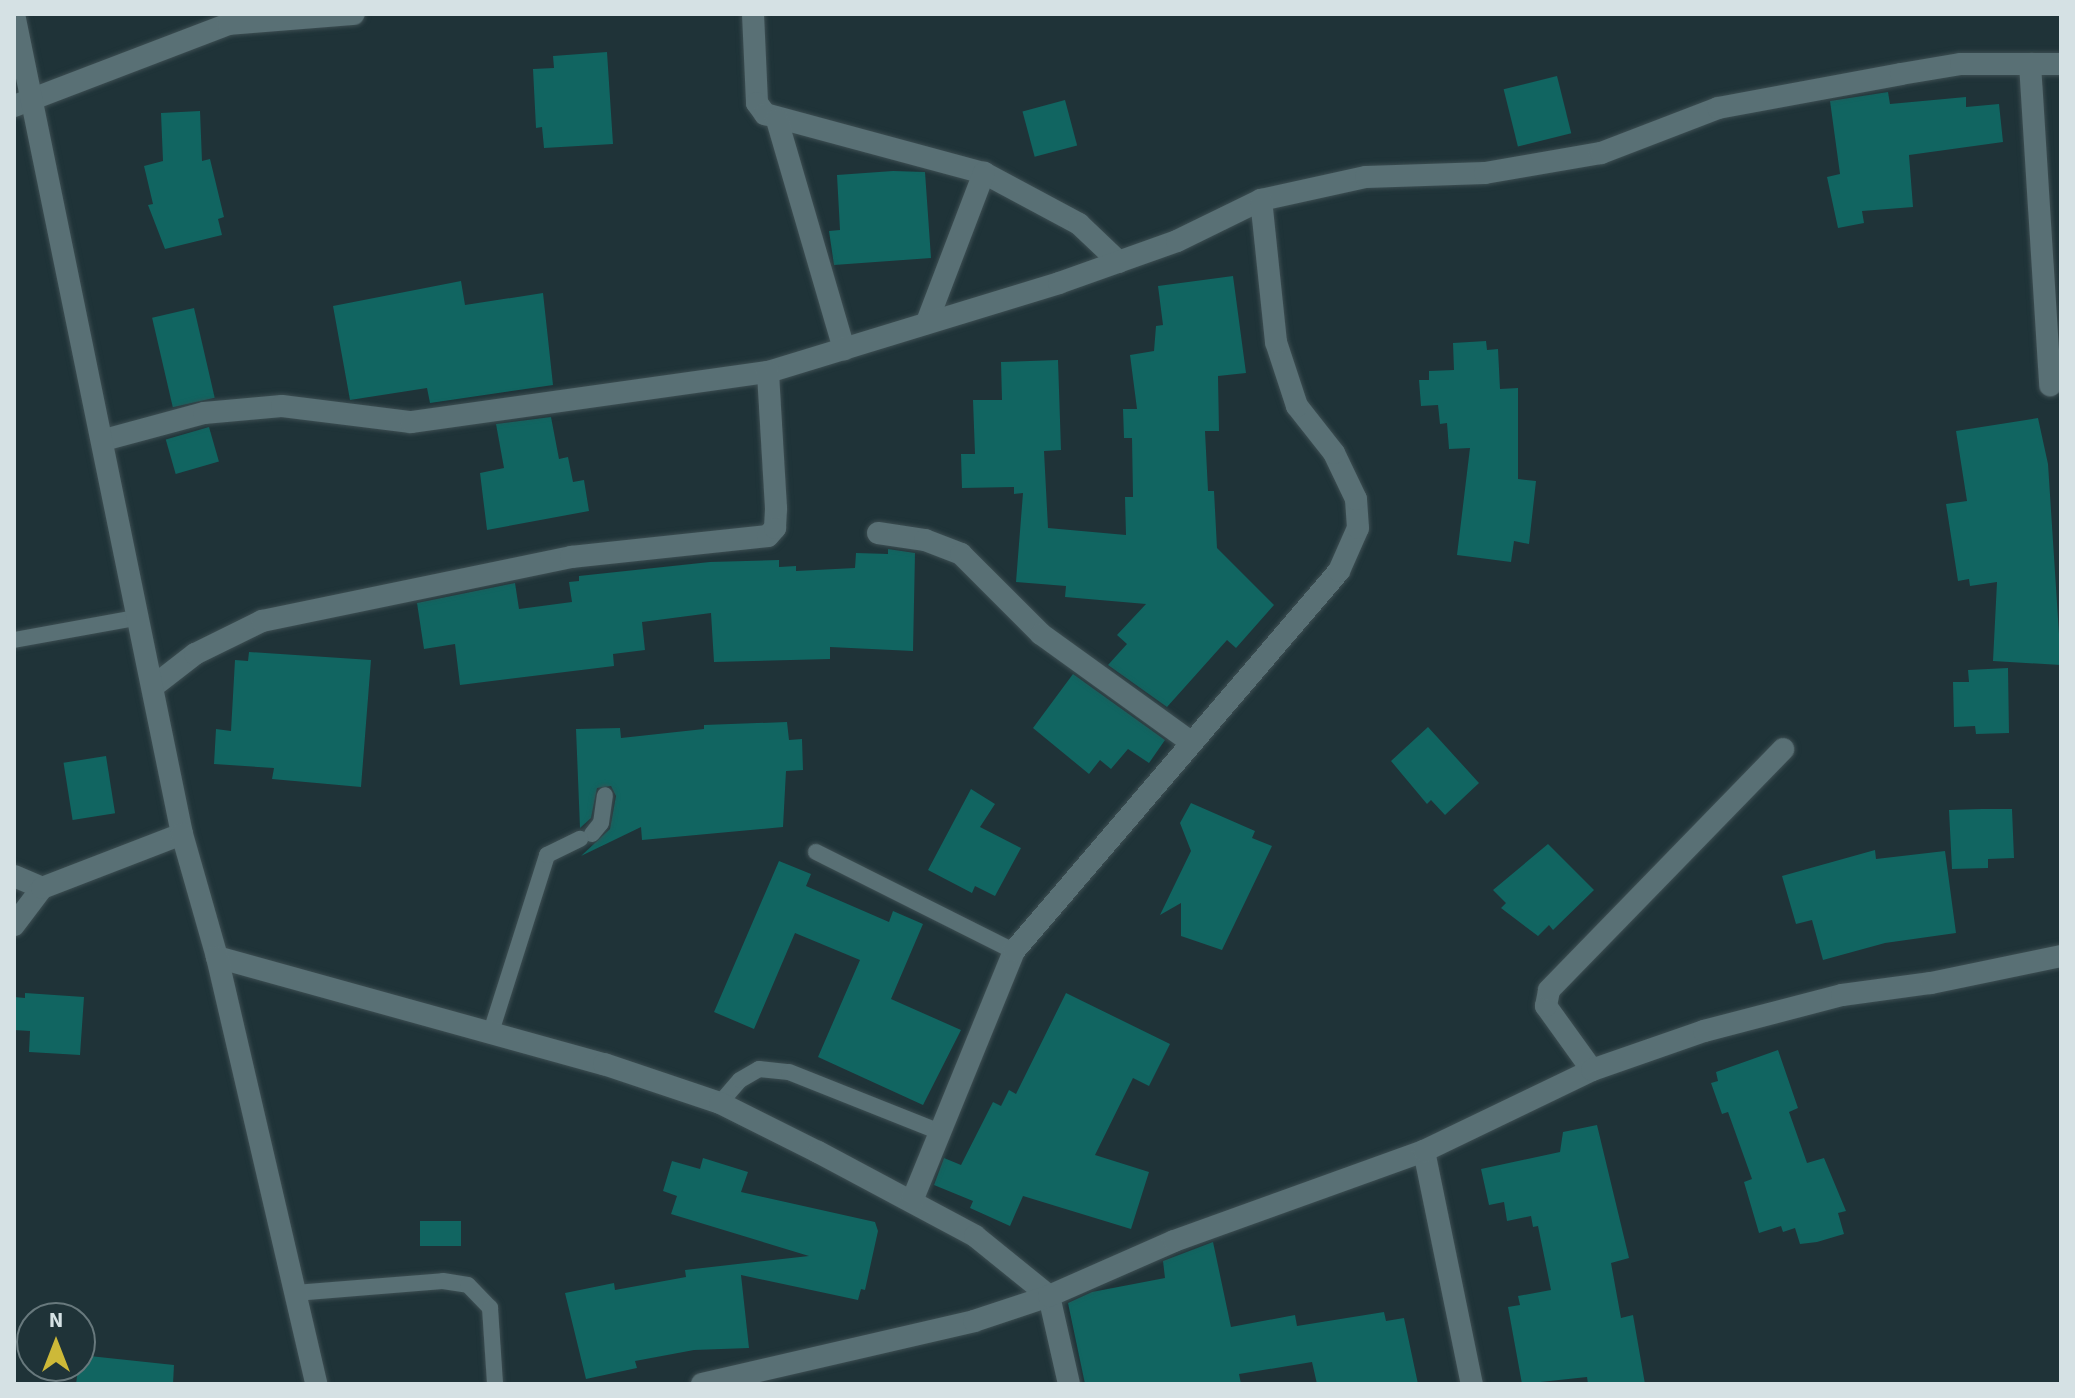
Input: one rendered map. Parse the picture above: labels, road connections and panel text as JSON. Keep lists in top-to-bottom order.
{
  "north": "top"
}
